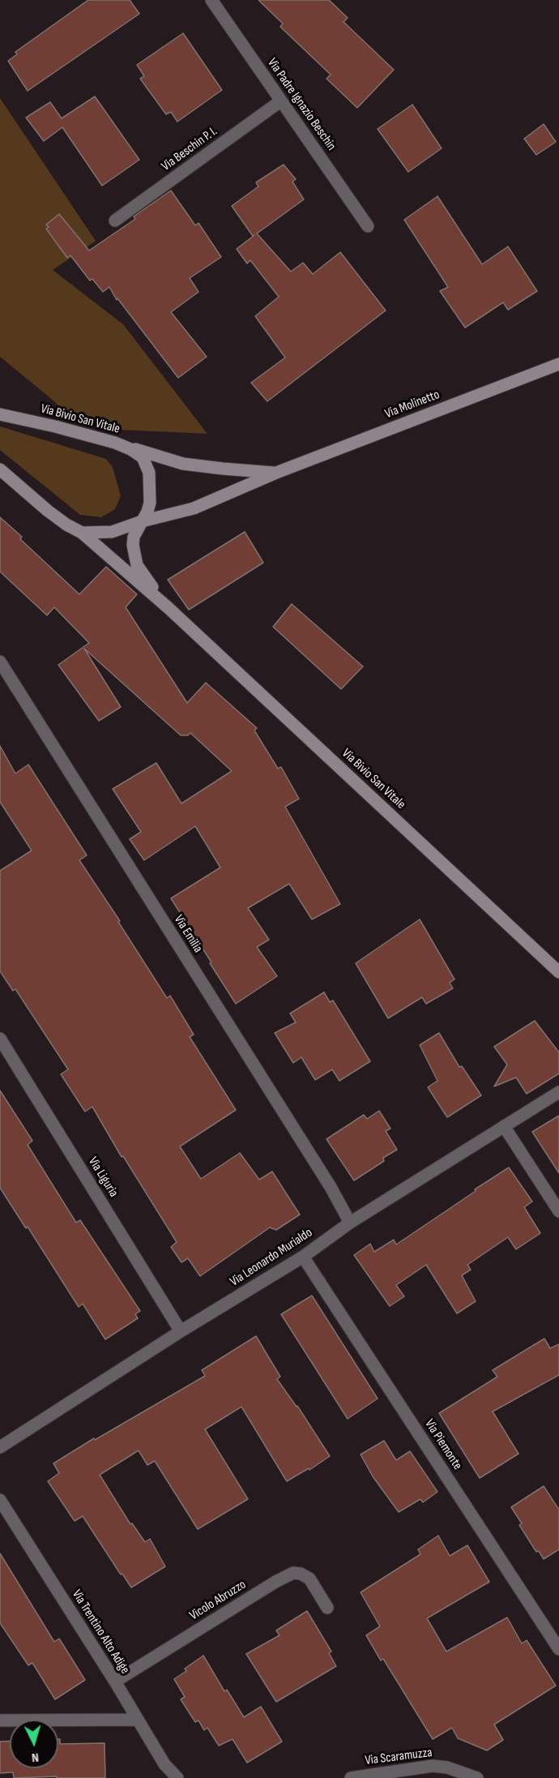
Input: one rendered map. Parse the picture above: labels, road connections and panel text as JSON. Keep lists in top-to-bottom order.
{
  "streets": {
    "main road": ["Via Molinetto", "Via Bivio San Vitale"],
    "street": [
      "Via Padre Ignazio Beschin",
      "Via Beschin P. I.",
      "Via Emilia",
      "Via Liguria",
      "Via Leonardo Murialdo",
      "Via Piemonte",
      "Vicolo Abruzzo",
      "Via Trentino Alto Adige",
      "Via Scaramuzza"
    ]
  },
  "crossings": [
    ["Via Padre Ignazio Beschin", "Via Beschin P. I."],
    ["Via Molinetto", "Via Bivio San Vitale"],
    ["Via Emilia", "Via Leonardo Murialdo"],
    ["Via Liguria", "Via Leonardo Murialdo"],
    ["Via Leonardo Murialdo", "Via Piemonte"],
    ["Vicolo Abruzzo", "Via Trentino Alto Adige"]
  ],
  "north": "bottom"
}
